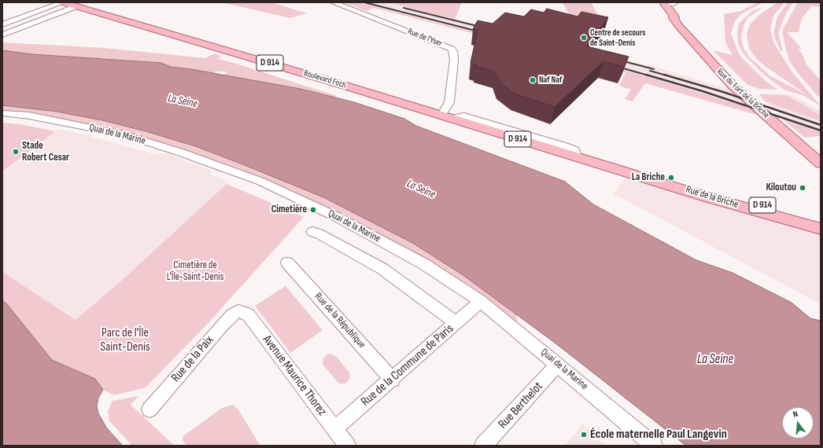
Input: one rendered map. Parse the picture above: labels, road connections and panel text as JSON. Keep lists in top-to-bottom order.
{
  "streets": {
    "main road": [
      "D 914",
      "Boulevard Foch",
      "Rue du Fort de la Briche",
      "Rue de la Briche"
    ],
    "street": [
      "Rue de l'Yser",
      "Quai de la Marine",
      "Rue de la République",
      "Rue de la Paix",
      "Rue de la Commune de Paris",
      "Avenue Maurice Thorez",
      "Rue Berthelot"
    ]
  },
  "crossings": [
    ["Rue de l'Yser", "Boulevard Foch"],
    ["Boulevard Foch", "Rue de la Briche"],
    ["Quai de la Marine", "Rue de la Commune de Paris"],
    ["Quai de la Marine", "Rue Berthelot"],
    ["Rue de la République", "Rue de la Commune de Paris"],
    ["Rue de la Paix", "Avenue Maurice Thorez"],
    ["Rue de la Commune de Paris", "Avenue Maurice Thorez"]
  ],
  "water": ["La Seine"],
  "parks": ["Cimetière de L'Île-Saint-Denis", "Parc de l'Île Saint-Denis"],
  "places": [
    "Centre de secours de Saint-Denis",
    "Naf Naf",
    "Stade Robert Cesar",
    "La Briche",
    "Kiloutou",
    "Cimetière",
    "École maternelle Paul Langevin"
  ],
  "north": "top"
}
